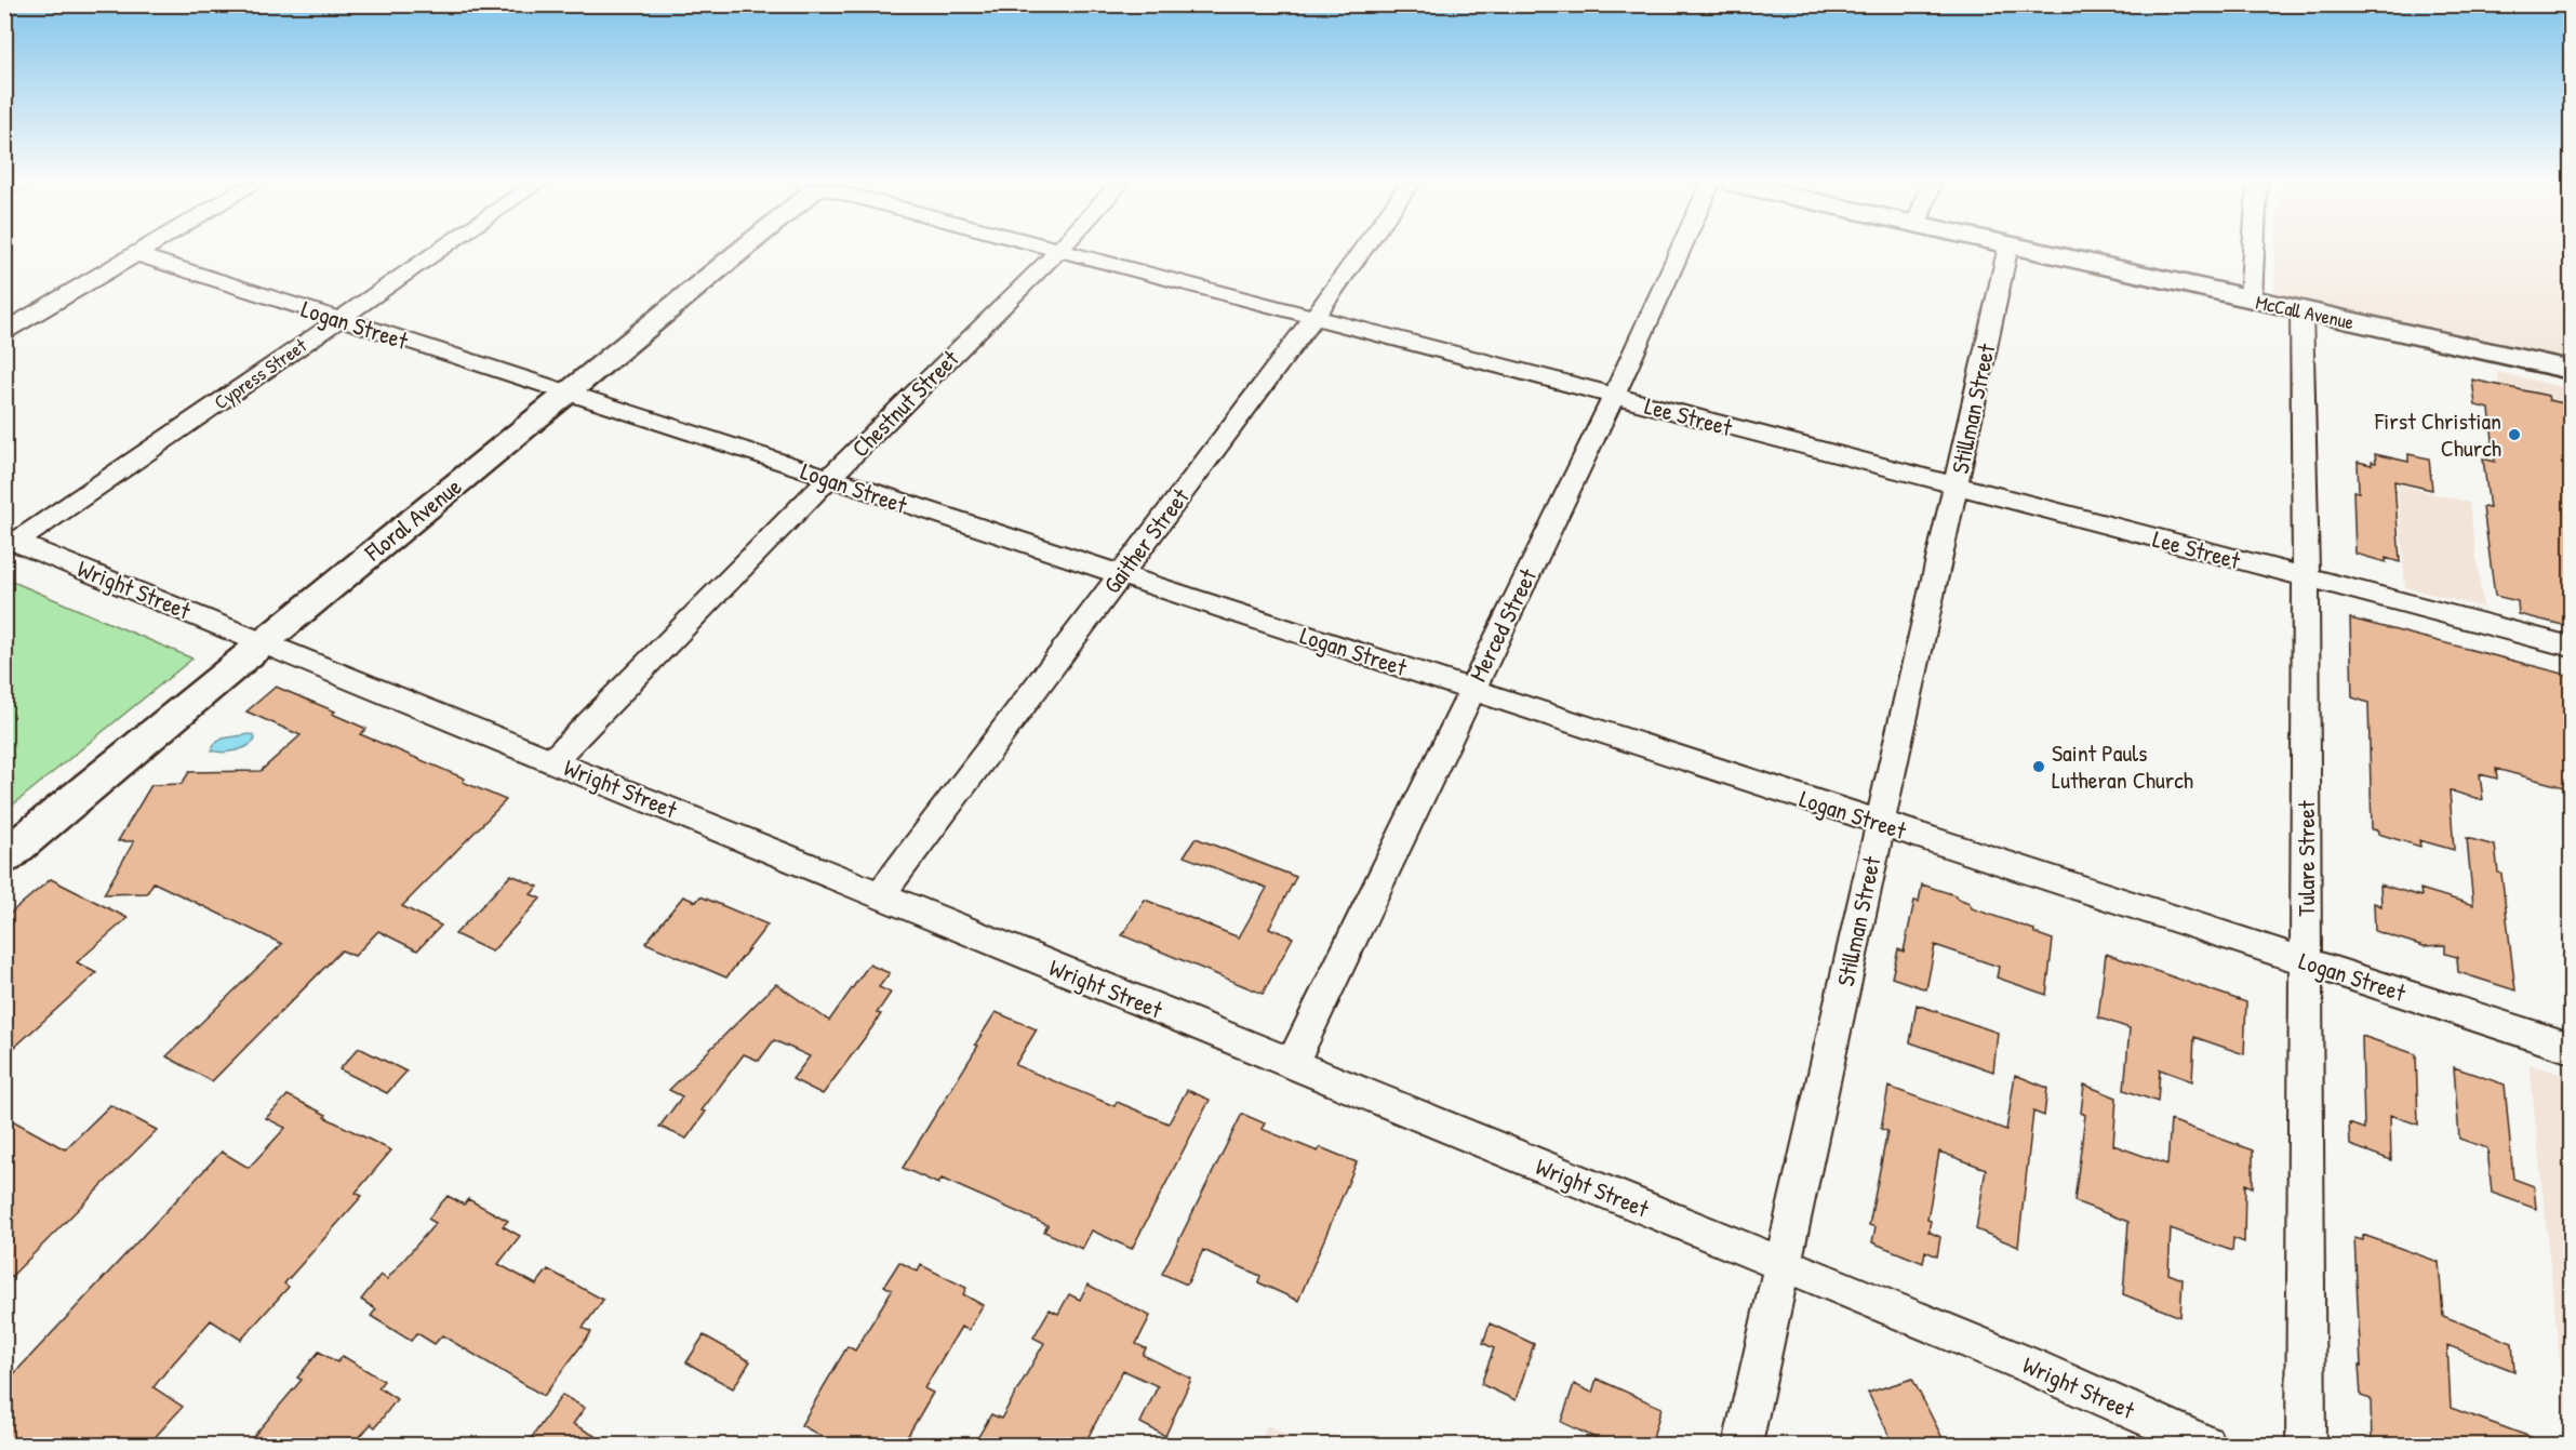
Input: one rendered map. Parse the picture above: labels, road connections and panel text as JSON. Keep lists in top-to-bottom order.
{
  "streets": {
    "main road": ["McCall Avenue", "Floral Avenue"],
    "street": [
      "Logan Street",
      "Cypress Street",
      "Chestnut Street",
      "Stillman Street",
      "Lee Street",
      "Gaither Street",
      "Wright Street",
      "Merced Street",
      "Tulare Street"
    ]
  },
  "crossings": [
    ["McCall Avenue", "Tulare Street"],
    ["Logan Street", "Cypress Street"],
    ["Logan Street", "Chestnut Street"],
    ["Logan Street", "Stillman Street"],
    ["Logan Street", "Floral Avenue"],
    ["Logan Street", "Gaither Street"],
    ["Logan Street", "Merced Street"],
    ["Logan Street", "Tulare Street"],
    ["Cypress Street", "Wright Street"],
    ["Chestnut Street", "Wright Street"],
    ["Stillman Street", "Lee Street"],
    ["Stillman Street", "Wright Street"],
    ["Lee Street", "Gaither Street"],
    ["Lee Street", "Merced Street"],
    ["Lee Street", "Tulare Street"],
    ["Floral Avenue", "Wright Street"],
    ["Gaither Street", "Wright Street"],
    ["Wright Street", "Merced Street"]
  ],
  "places": ["First Christian Church", "Saint Pauls Lutheran Church"]
}
